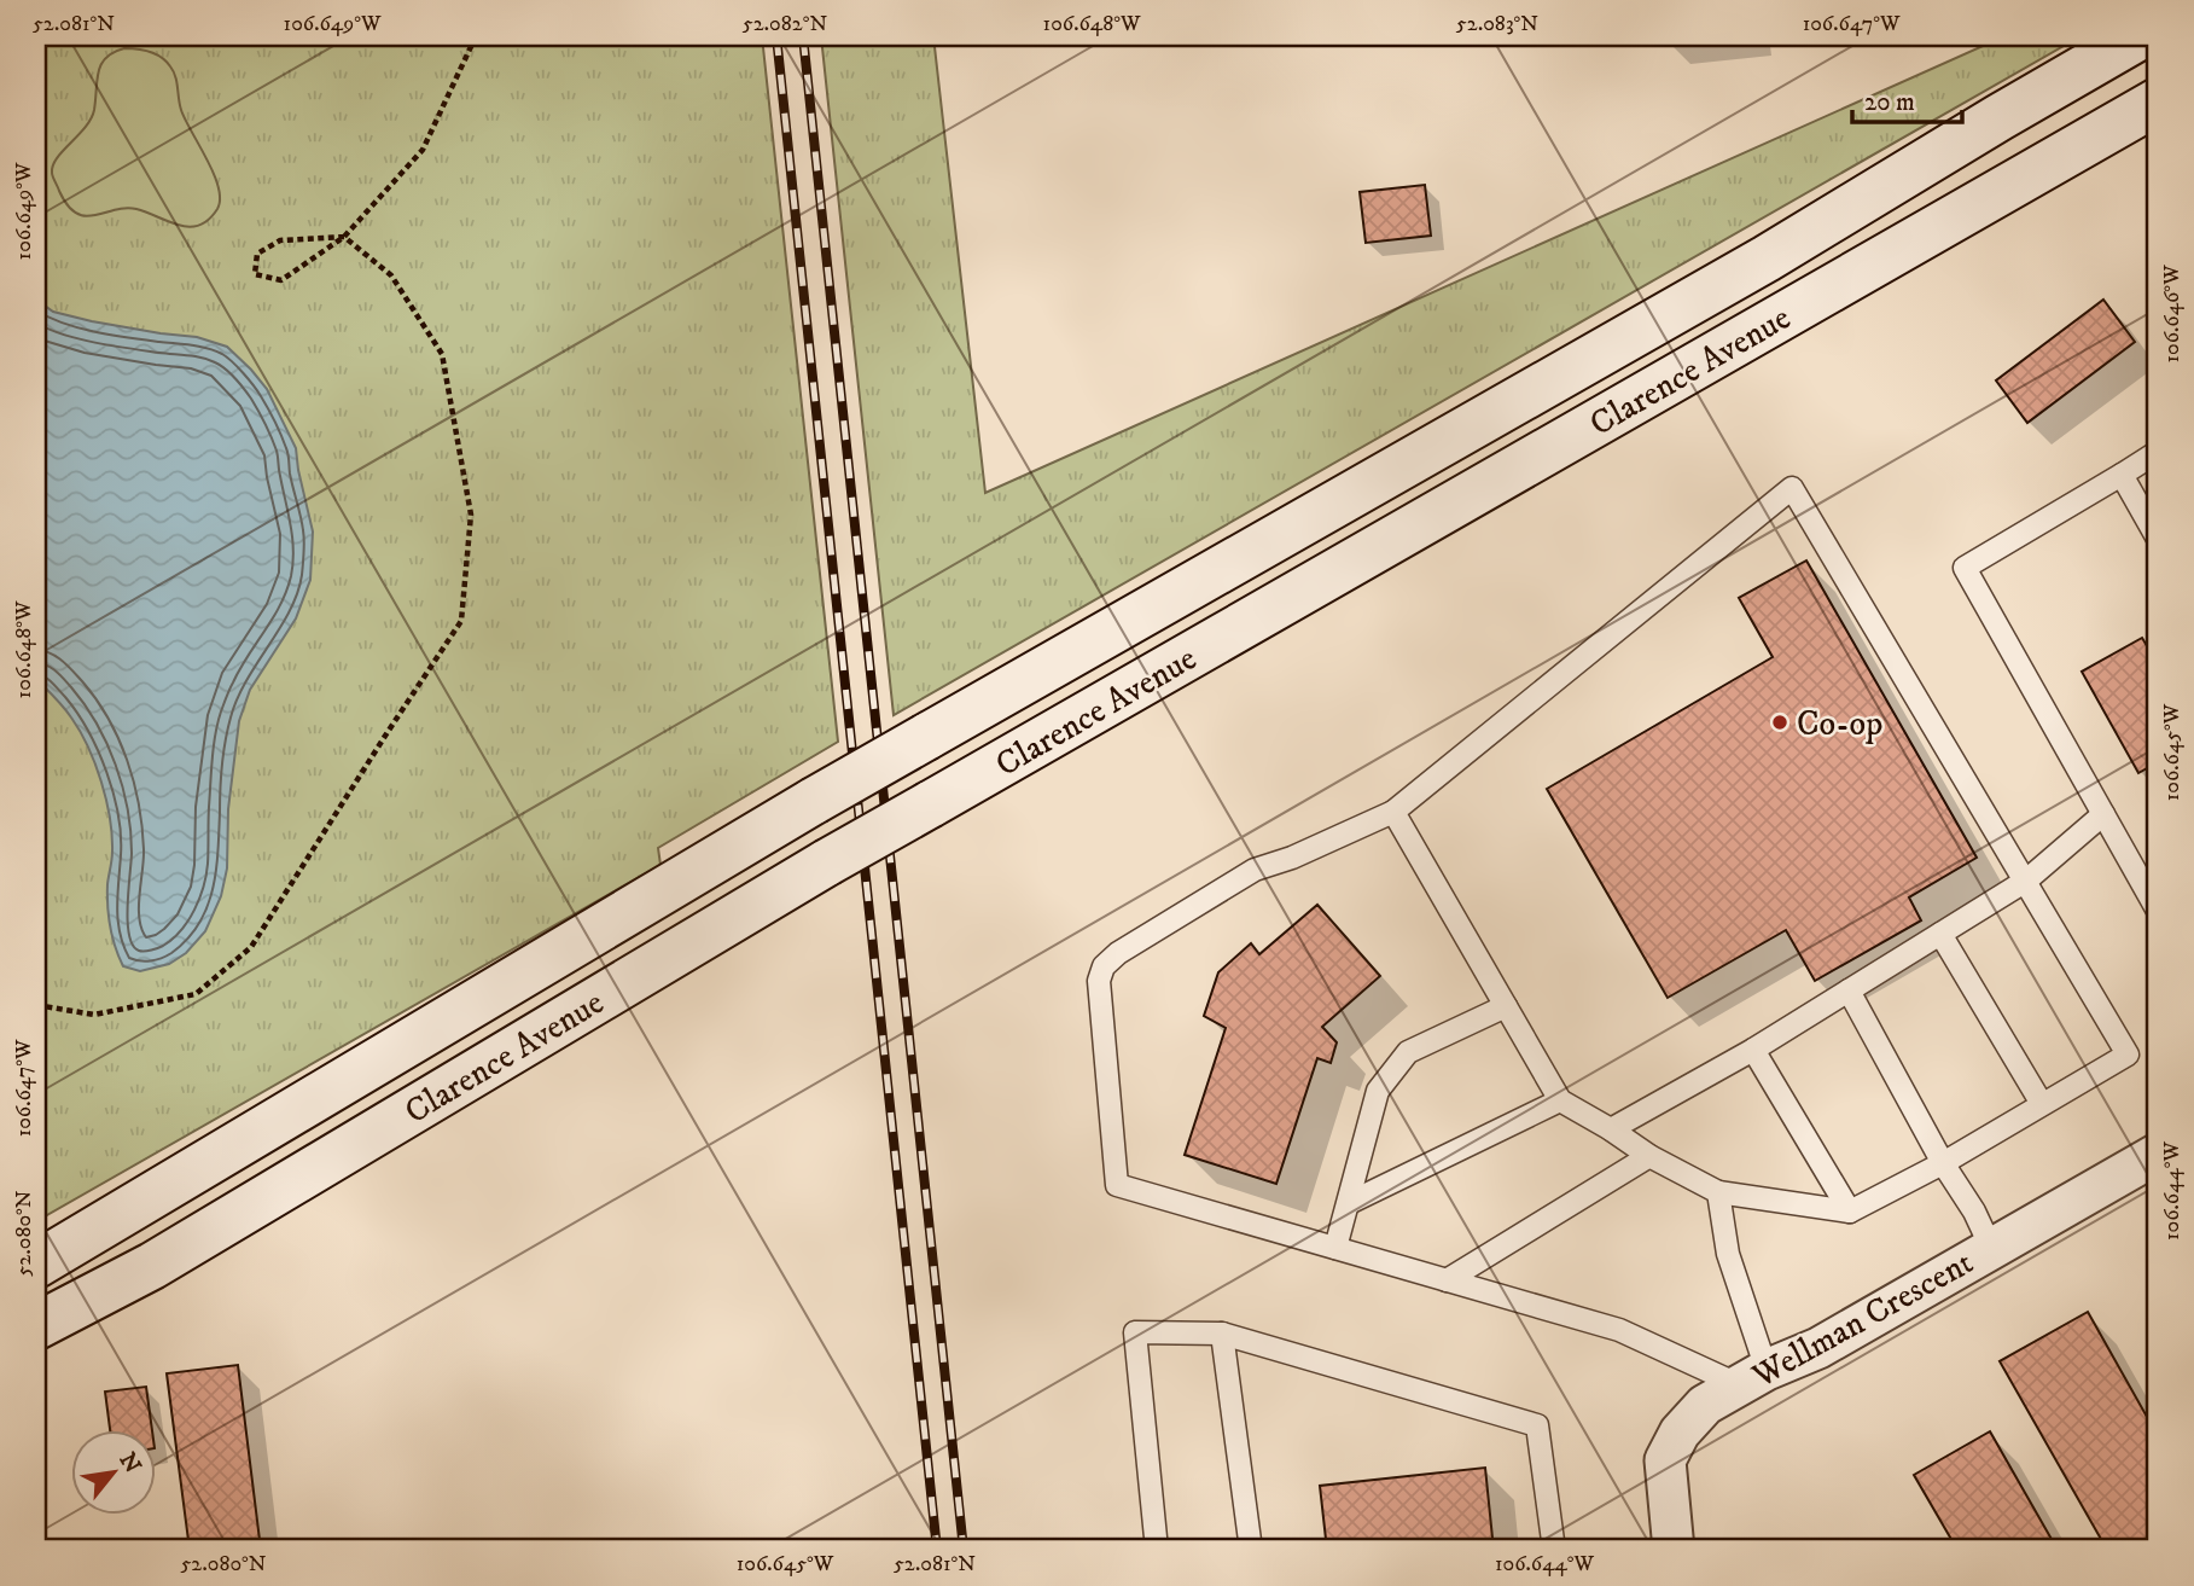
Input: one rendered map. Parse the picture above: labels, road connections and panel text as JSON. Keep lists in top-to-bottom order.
{
  "streets": {
    "main road": ["Clarence Avenue"],
    "street": ["Wellman Crescent"]
  },
  "places": ["Co-op"],
  "scale_bar": "20 m",
  "north": "top right",
  "coordinates": [
    "52.081°N",
    "106.649°W",
    "52.082°N",
    "106.648°W",
    "52.083°N",
    "106.647°W",
    "106.646°W",
    "106.645°W",
    "106.644°W",
    "52.080°N"
  ]
}
